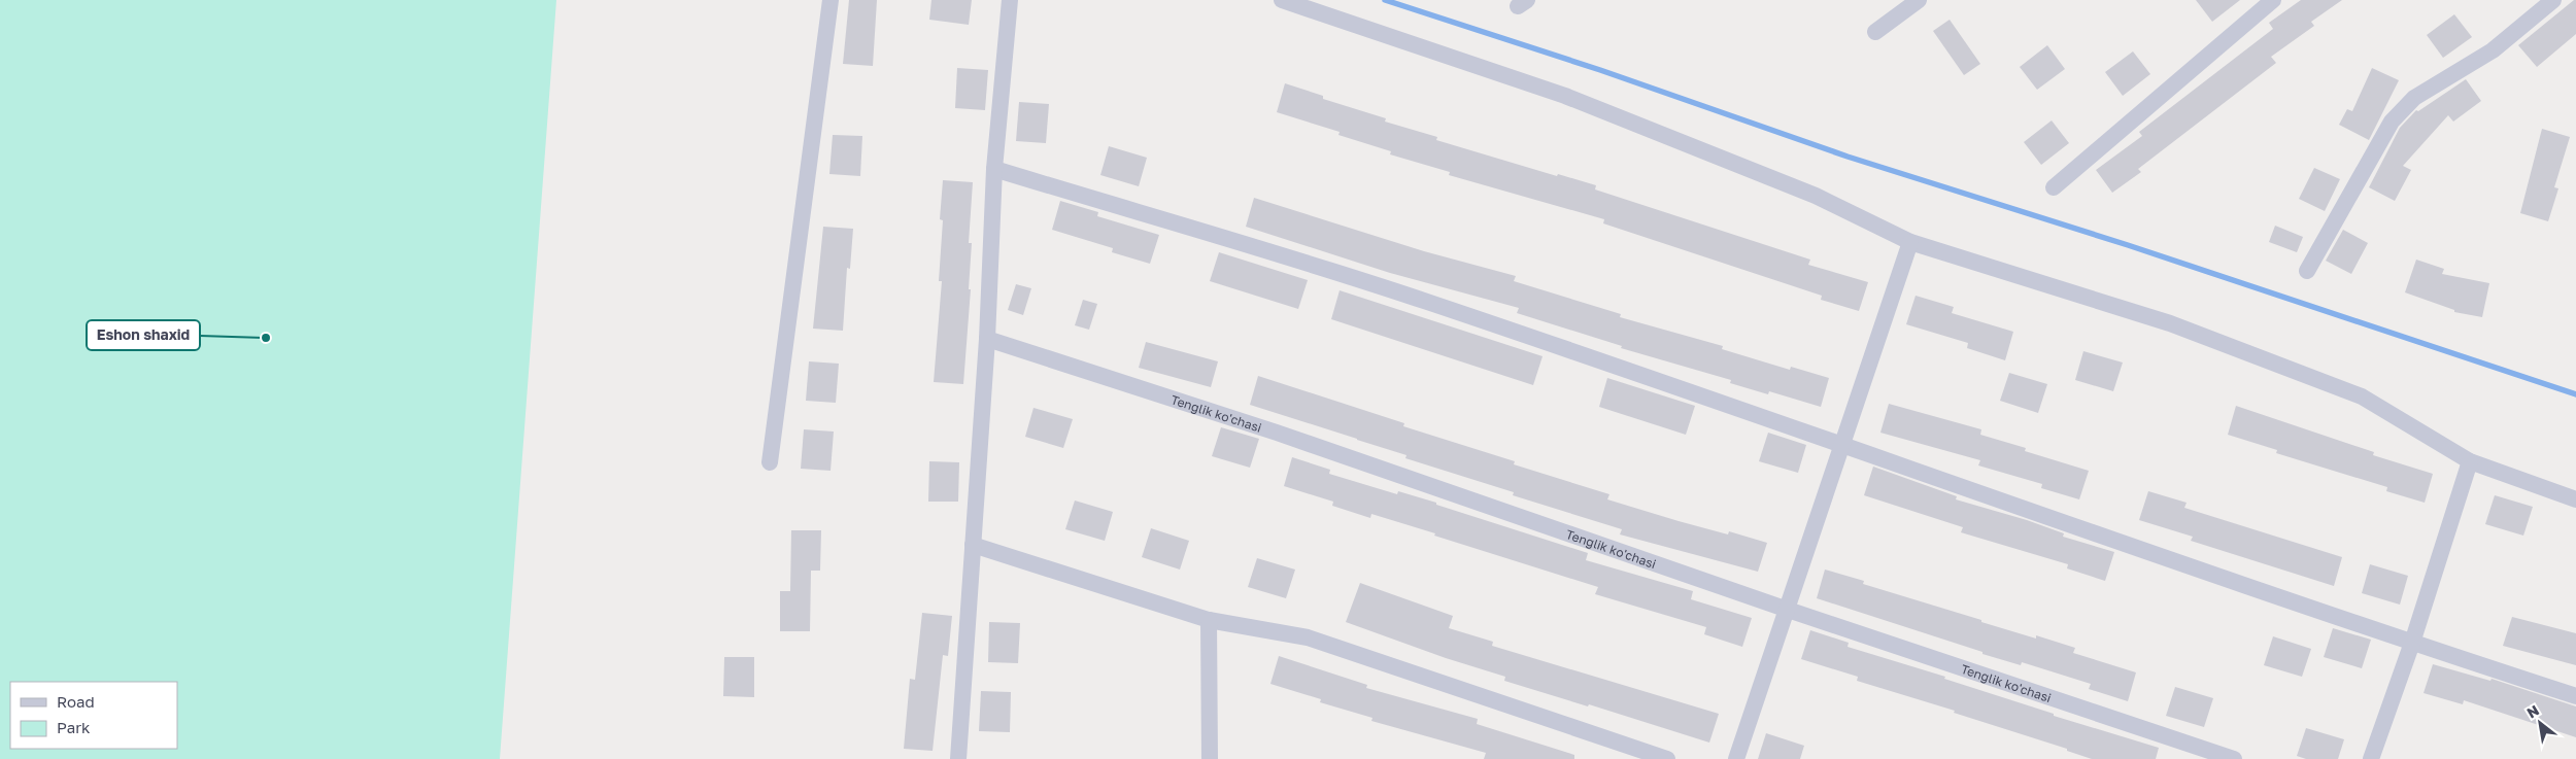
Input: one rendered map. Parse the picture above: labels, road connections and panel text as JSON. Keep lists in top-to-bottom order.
{
  "streets": {
    "street": ["Tenglik ko'chasi"]
  },
  "places": ["Eshon shaxid"],
  "legend": ["Road", "Park"],
  "north": "top left"
}
